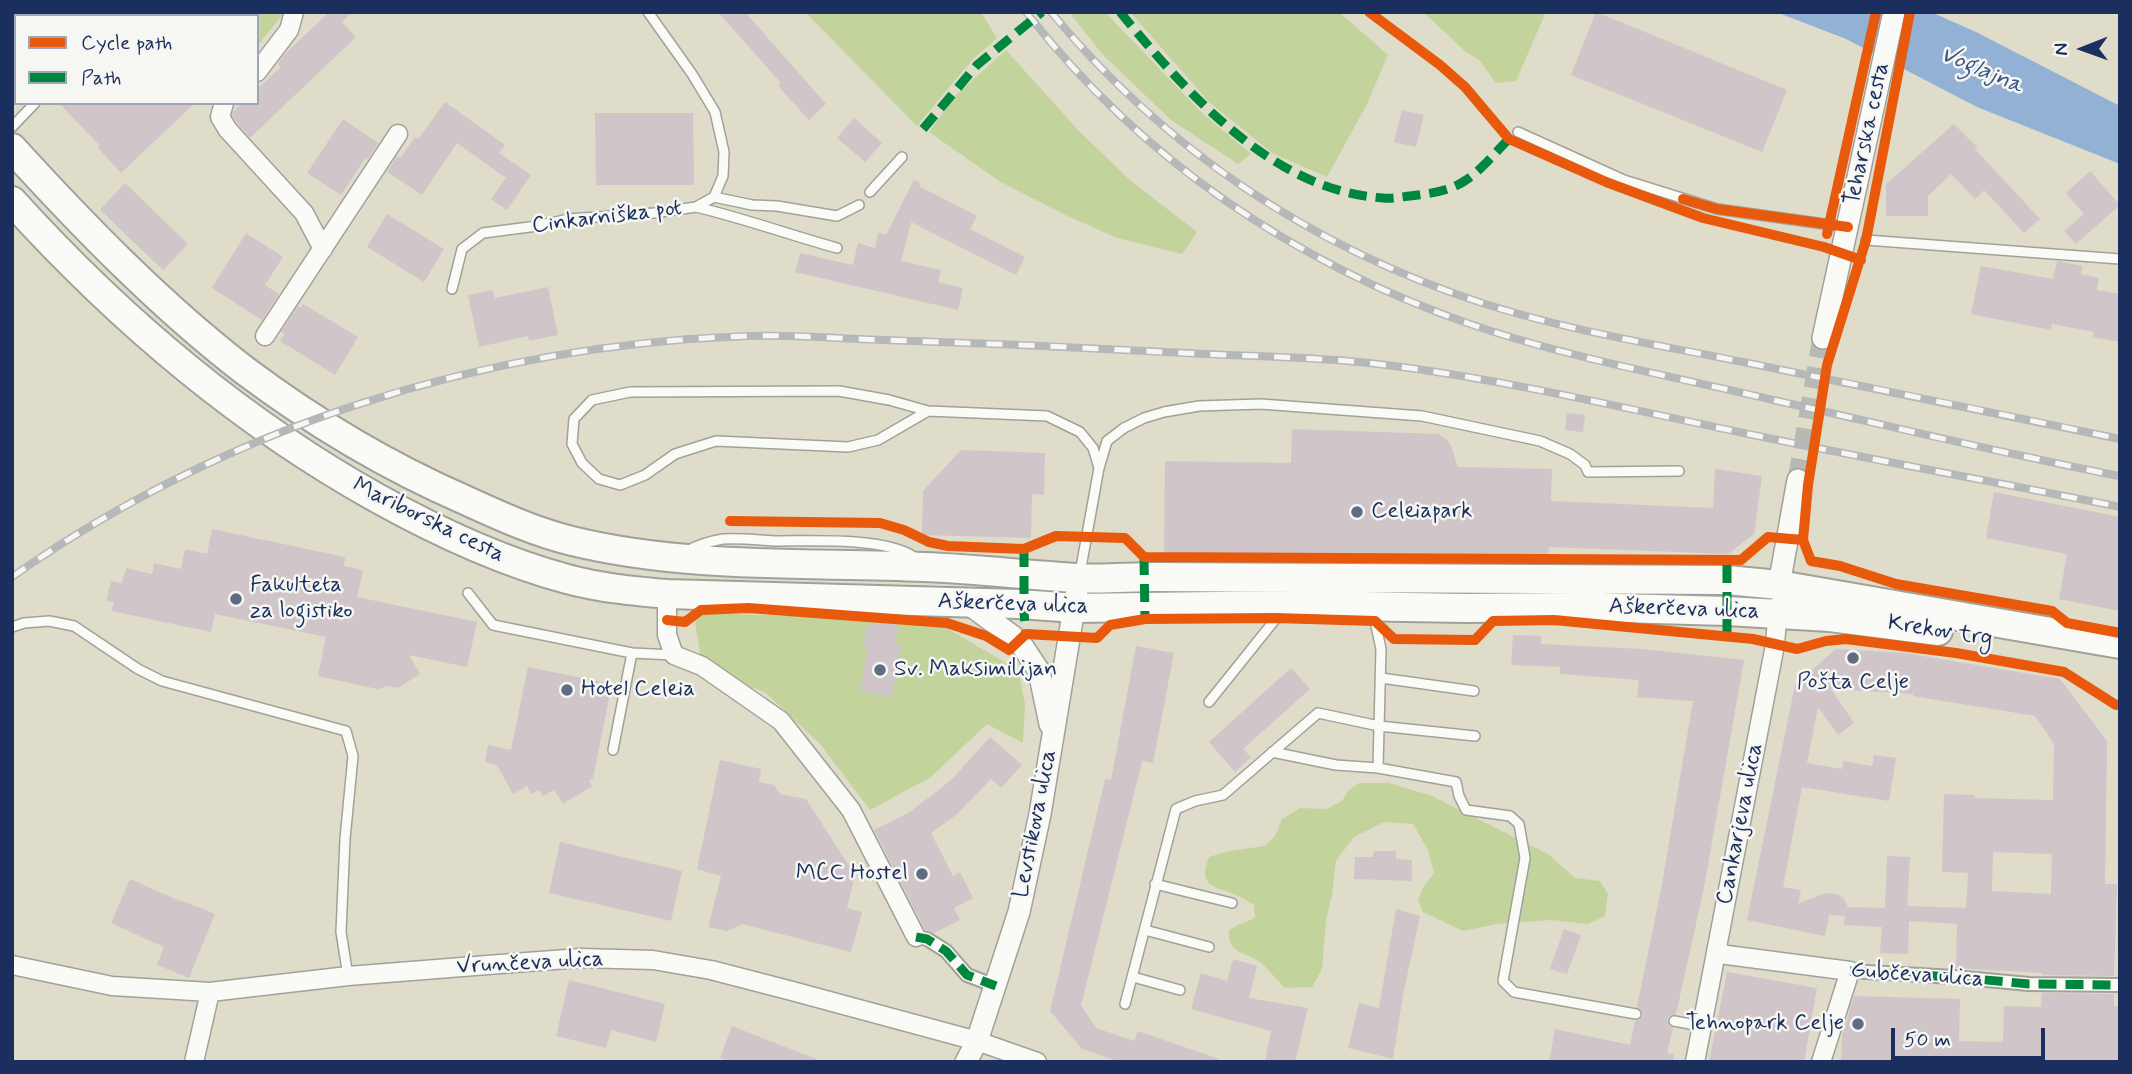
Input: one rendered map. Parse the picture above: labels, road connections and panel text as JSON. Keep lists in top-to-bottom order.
{
  "streets": {
    "main road": ["Mariborska cesta", "Aškerčeva ulica", "Krekov trg"],
    "street": [
      "Teharska cesta",
      "Levstikova ulica",
      "Cankarjeva ulica",
      "Vrunčeva ulica",
      "Gubčeva ulica"
    ],
    "lane": ["Cinkarniška pot"]
  },
  "crossings": [
    ["Mariborska cesta", "Aškerčeva ulica"],
    ["Aškerčeva ulica", "Krekov trg"],
    ["Aškerčeva ulica", "Levstikova ulica"],
    ["Aškerčeva ulica", "Cankarjeva ulica"],
    ["Krekov trg", "Cankarjeva ulica"],
    ["Levstikova ulica", "Vrunčeva ulica"],
    ["Cankarjeva ulica", "Gubčeva ulica"]
  ],
  "water": ["Voglajna"],
  "places": [
    "Celeiapark",
    "Fakulteta za logistiko",
    "Pošta Celje",
    "Sv. Maksimilijan",
    "Hotel Celeia",
    "MCC Hostel",
    "Tehnopark Celje"
  ],
  "legend": ["Cycle path", "Path"],
  "scale_bar": "50 m",
  "north": "left"
}
